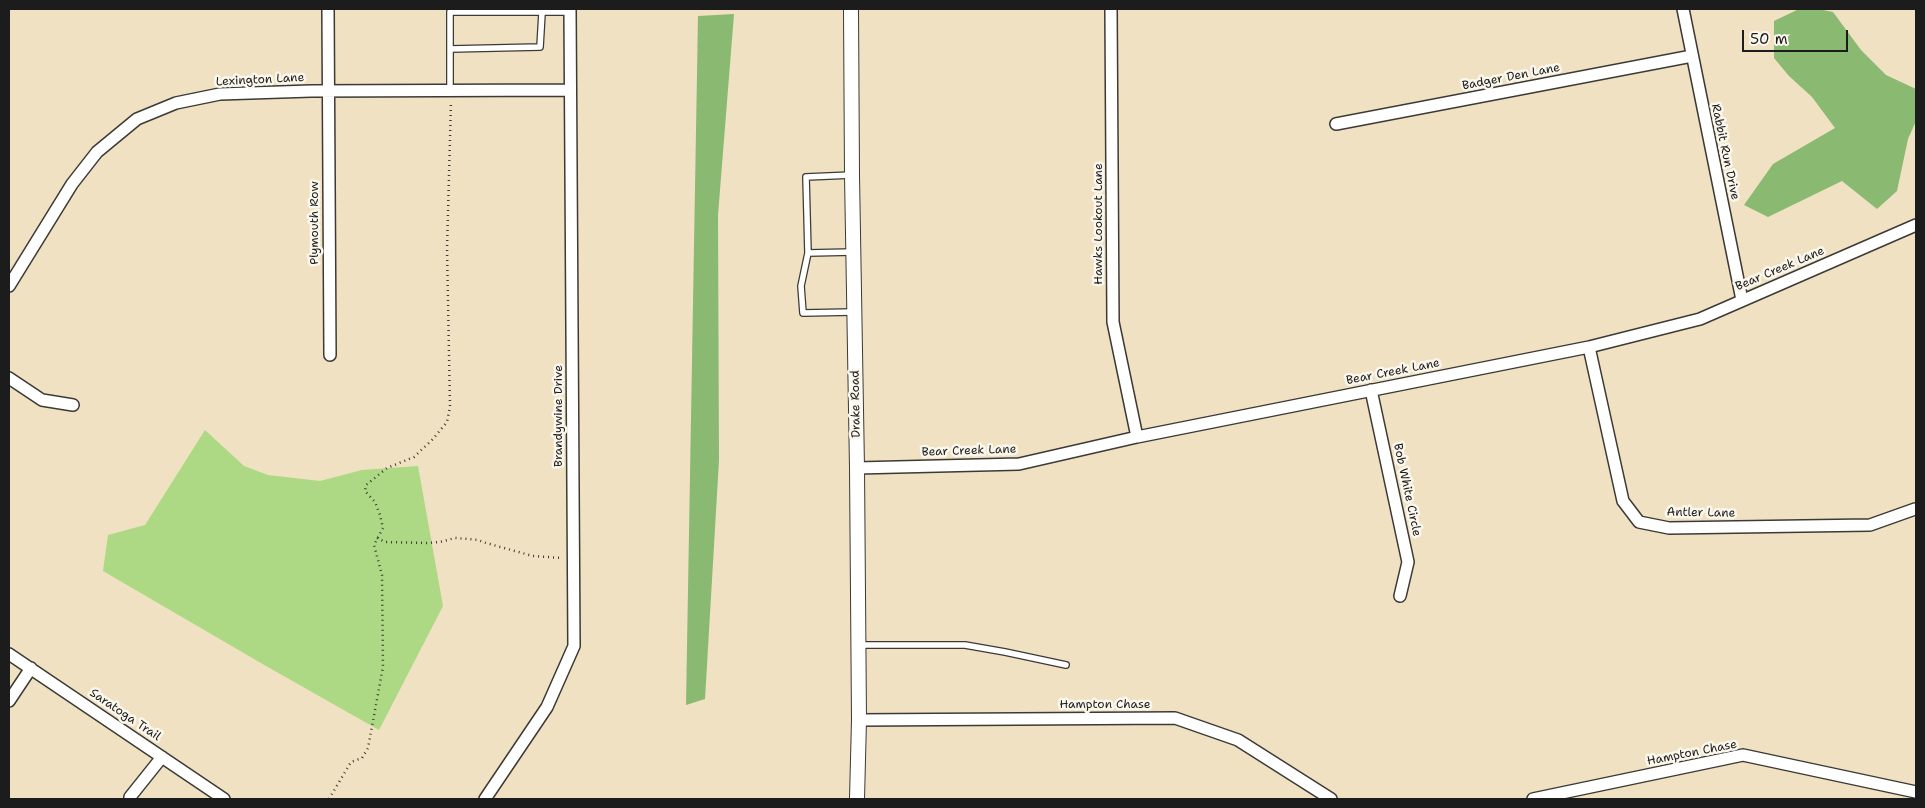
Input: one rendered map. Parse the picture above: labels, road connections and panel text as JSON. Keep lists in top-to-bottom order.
{
  "streets": {
    "street": [
      "Badger Den Lane",
      "Lexington Lane",
      "Rabbit Run Drive",
      "Plymouth Row",
      "Hawks Lookout Lane",
      "Bear Creek Lane",
      "Drake Road",
      "Brandywine Drive",
      "Bob White Circle",
      "Antler Lane",
      "Hampton Chase",
      "Saratoga Trail"
    ]
  },
  "crossings": [
    ["Badger Den Lane", "Rabbit Run Drive"],
    ["Lexington Lane", "Plymouth Row"],
    ["Lexington Lane", "Brandywine Drive"],
    ["Rabbit Run Drive", "Bear Creek Lane"],
    ["Hawks Lookout Lane", "Bear Creek Lane"],
    ["Bear Creek Lane", "Drake Road"],
    ["Bear Creek Lane", "Bob White Circle"],
    ["Bear Creek Lane", "Antler Lane"],
    ["Drake Road", "Hampton Chase"]
  ],
  "scale_bar": "50 m"
}
